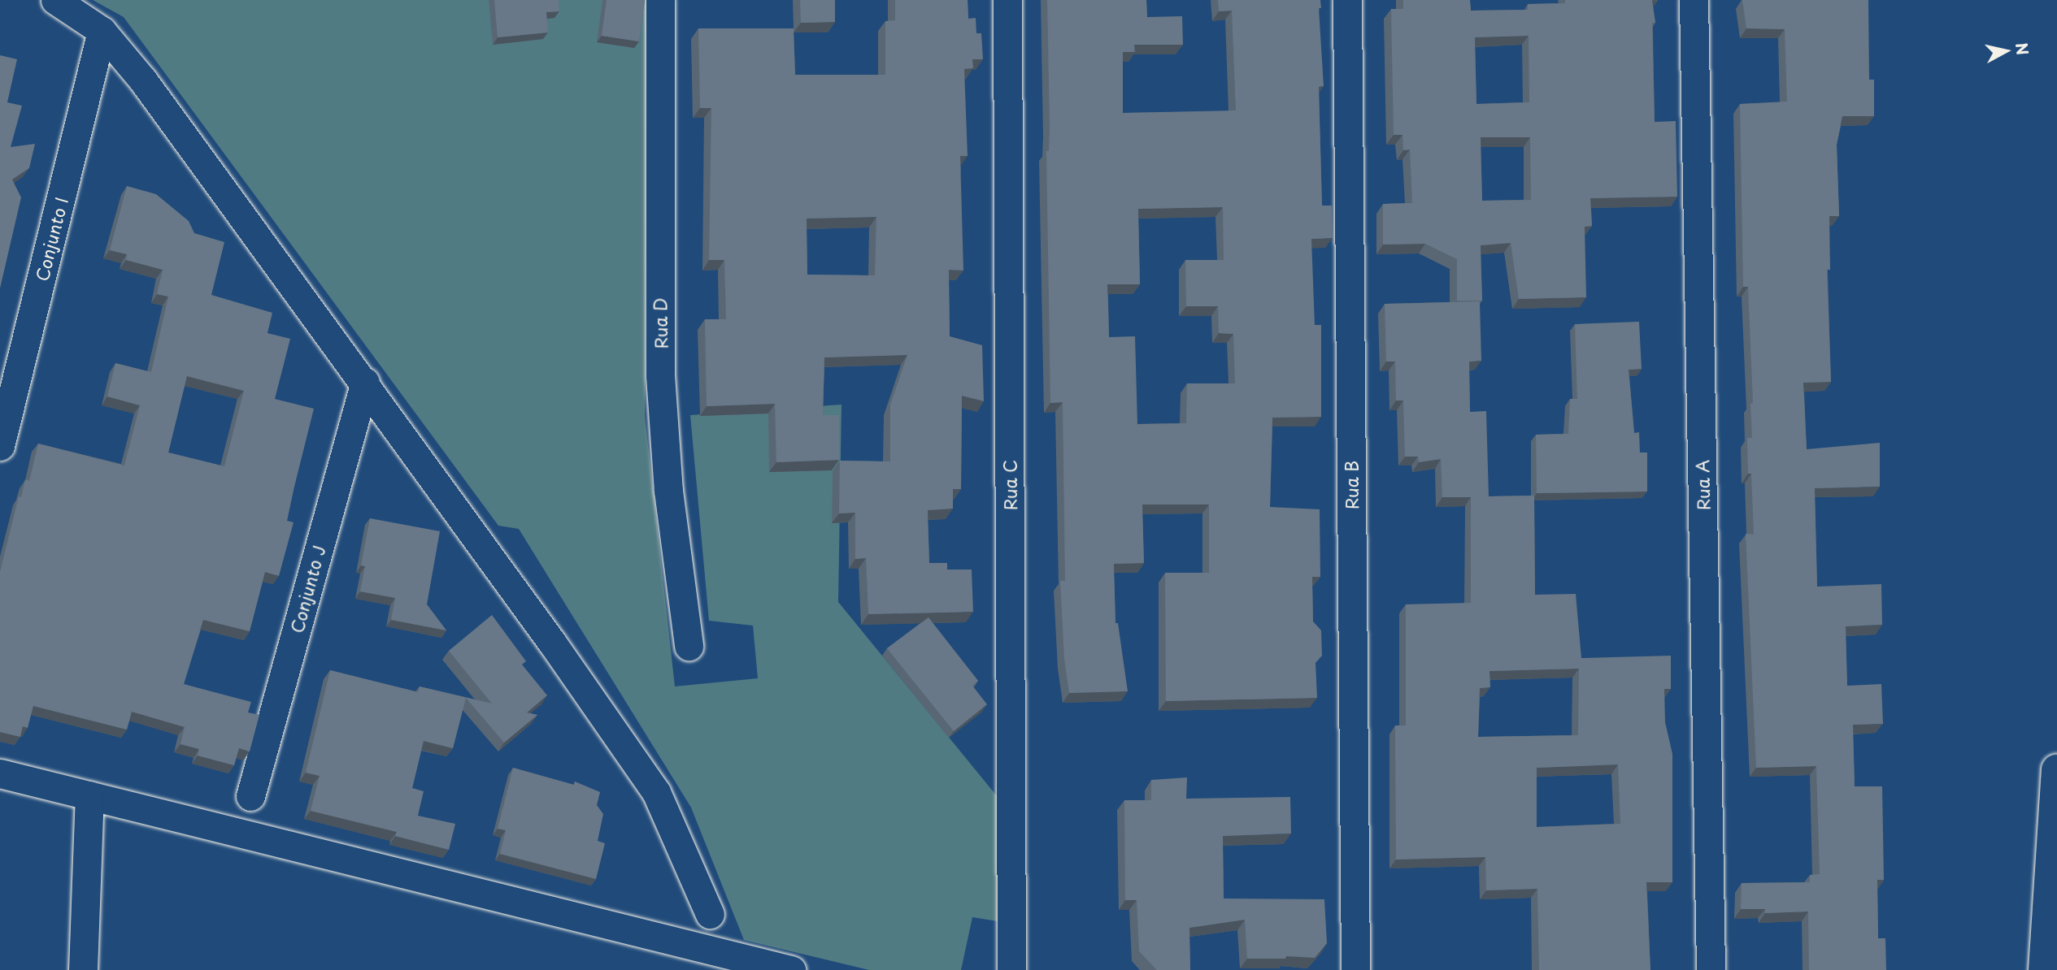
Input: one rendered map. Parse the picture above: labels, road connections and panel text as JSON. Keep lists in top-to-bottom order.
{
  "streets": {
    "street": [
      "Conjunto I",
      "Rua D",
      "Rua C",
      "Rua B",
      "Rua A",
      "Conjunto J"
    ]
  },
  "north": "right"
}
